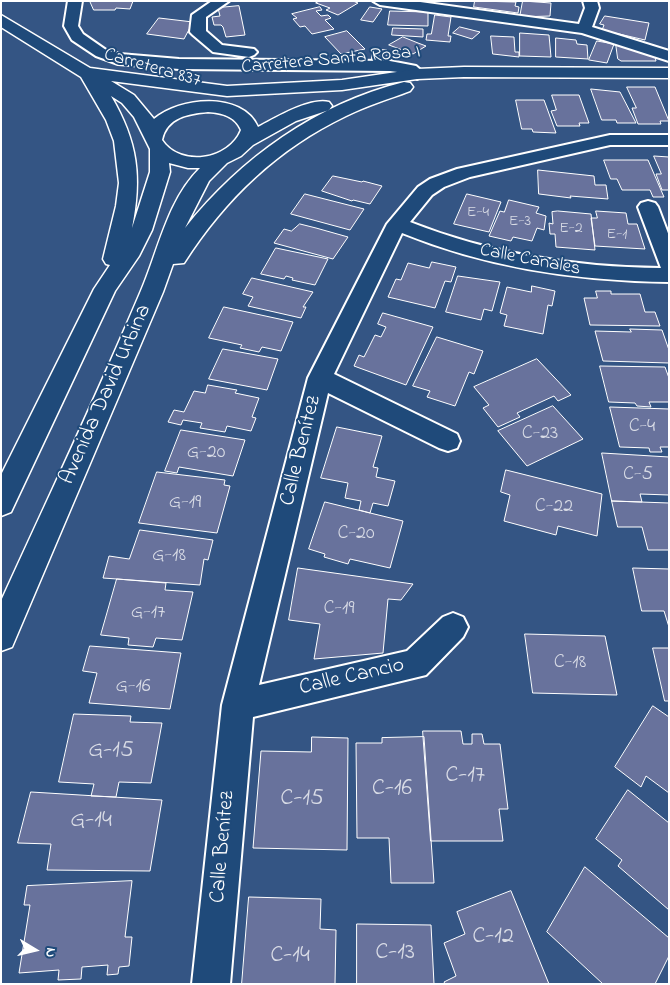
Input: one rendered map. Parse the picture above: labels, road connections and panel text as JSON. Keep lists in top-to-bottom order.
{
  "streets": {
    "street": [
      "Carretera Santa Rosa I",
      "Carretera 837",
      "Calle Canales",
      "Avenida David Urbina",
      "Calle Benítez",
      "Calle Cancio"
    ]
  },
  "crossings": [
    ["Carretera Santa Rosa I", "Carretera 837"],
    ["Carretera Santa Rosa I", "Avenida David Urbina"],
    ["Carretera 837", "Avenida David Urbina"],
    ["Calle Canales", "Calle Benítez"],
    ["Calle Benítez", "Calle Cancio"]
  ],
  "house_numbers": [
    "E-4",
    "E-3",
    "E-2",
    "E-1",
    "C-4",
    "C-23",
    "G-20",
    "C-5",
    "G-19",
    "C-22",
    "C-20",
    "G-18",
    "C-19",
    "G-17",
    "C-18",
    "G-16",
    "G-15",
    "C-17",
    "C-16",
    "C-15",
    "G-14",
    "C-12",
    "C-13",
    "C-14"
  ],
  "north": "right"
}
